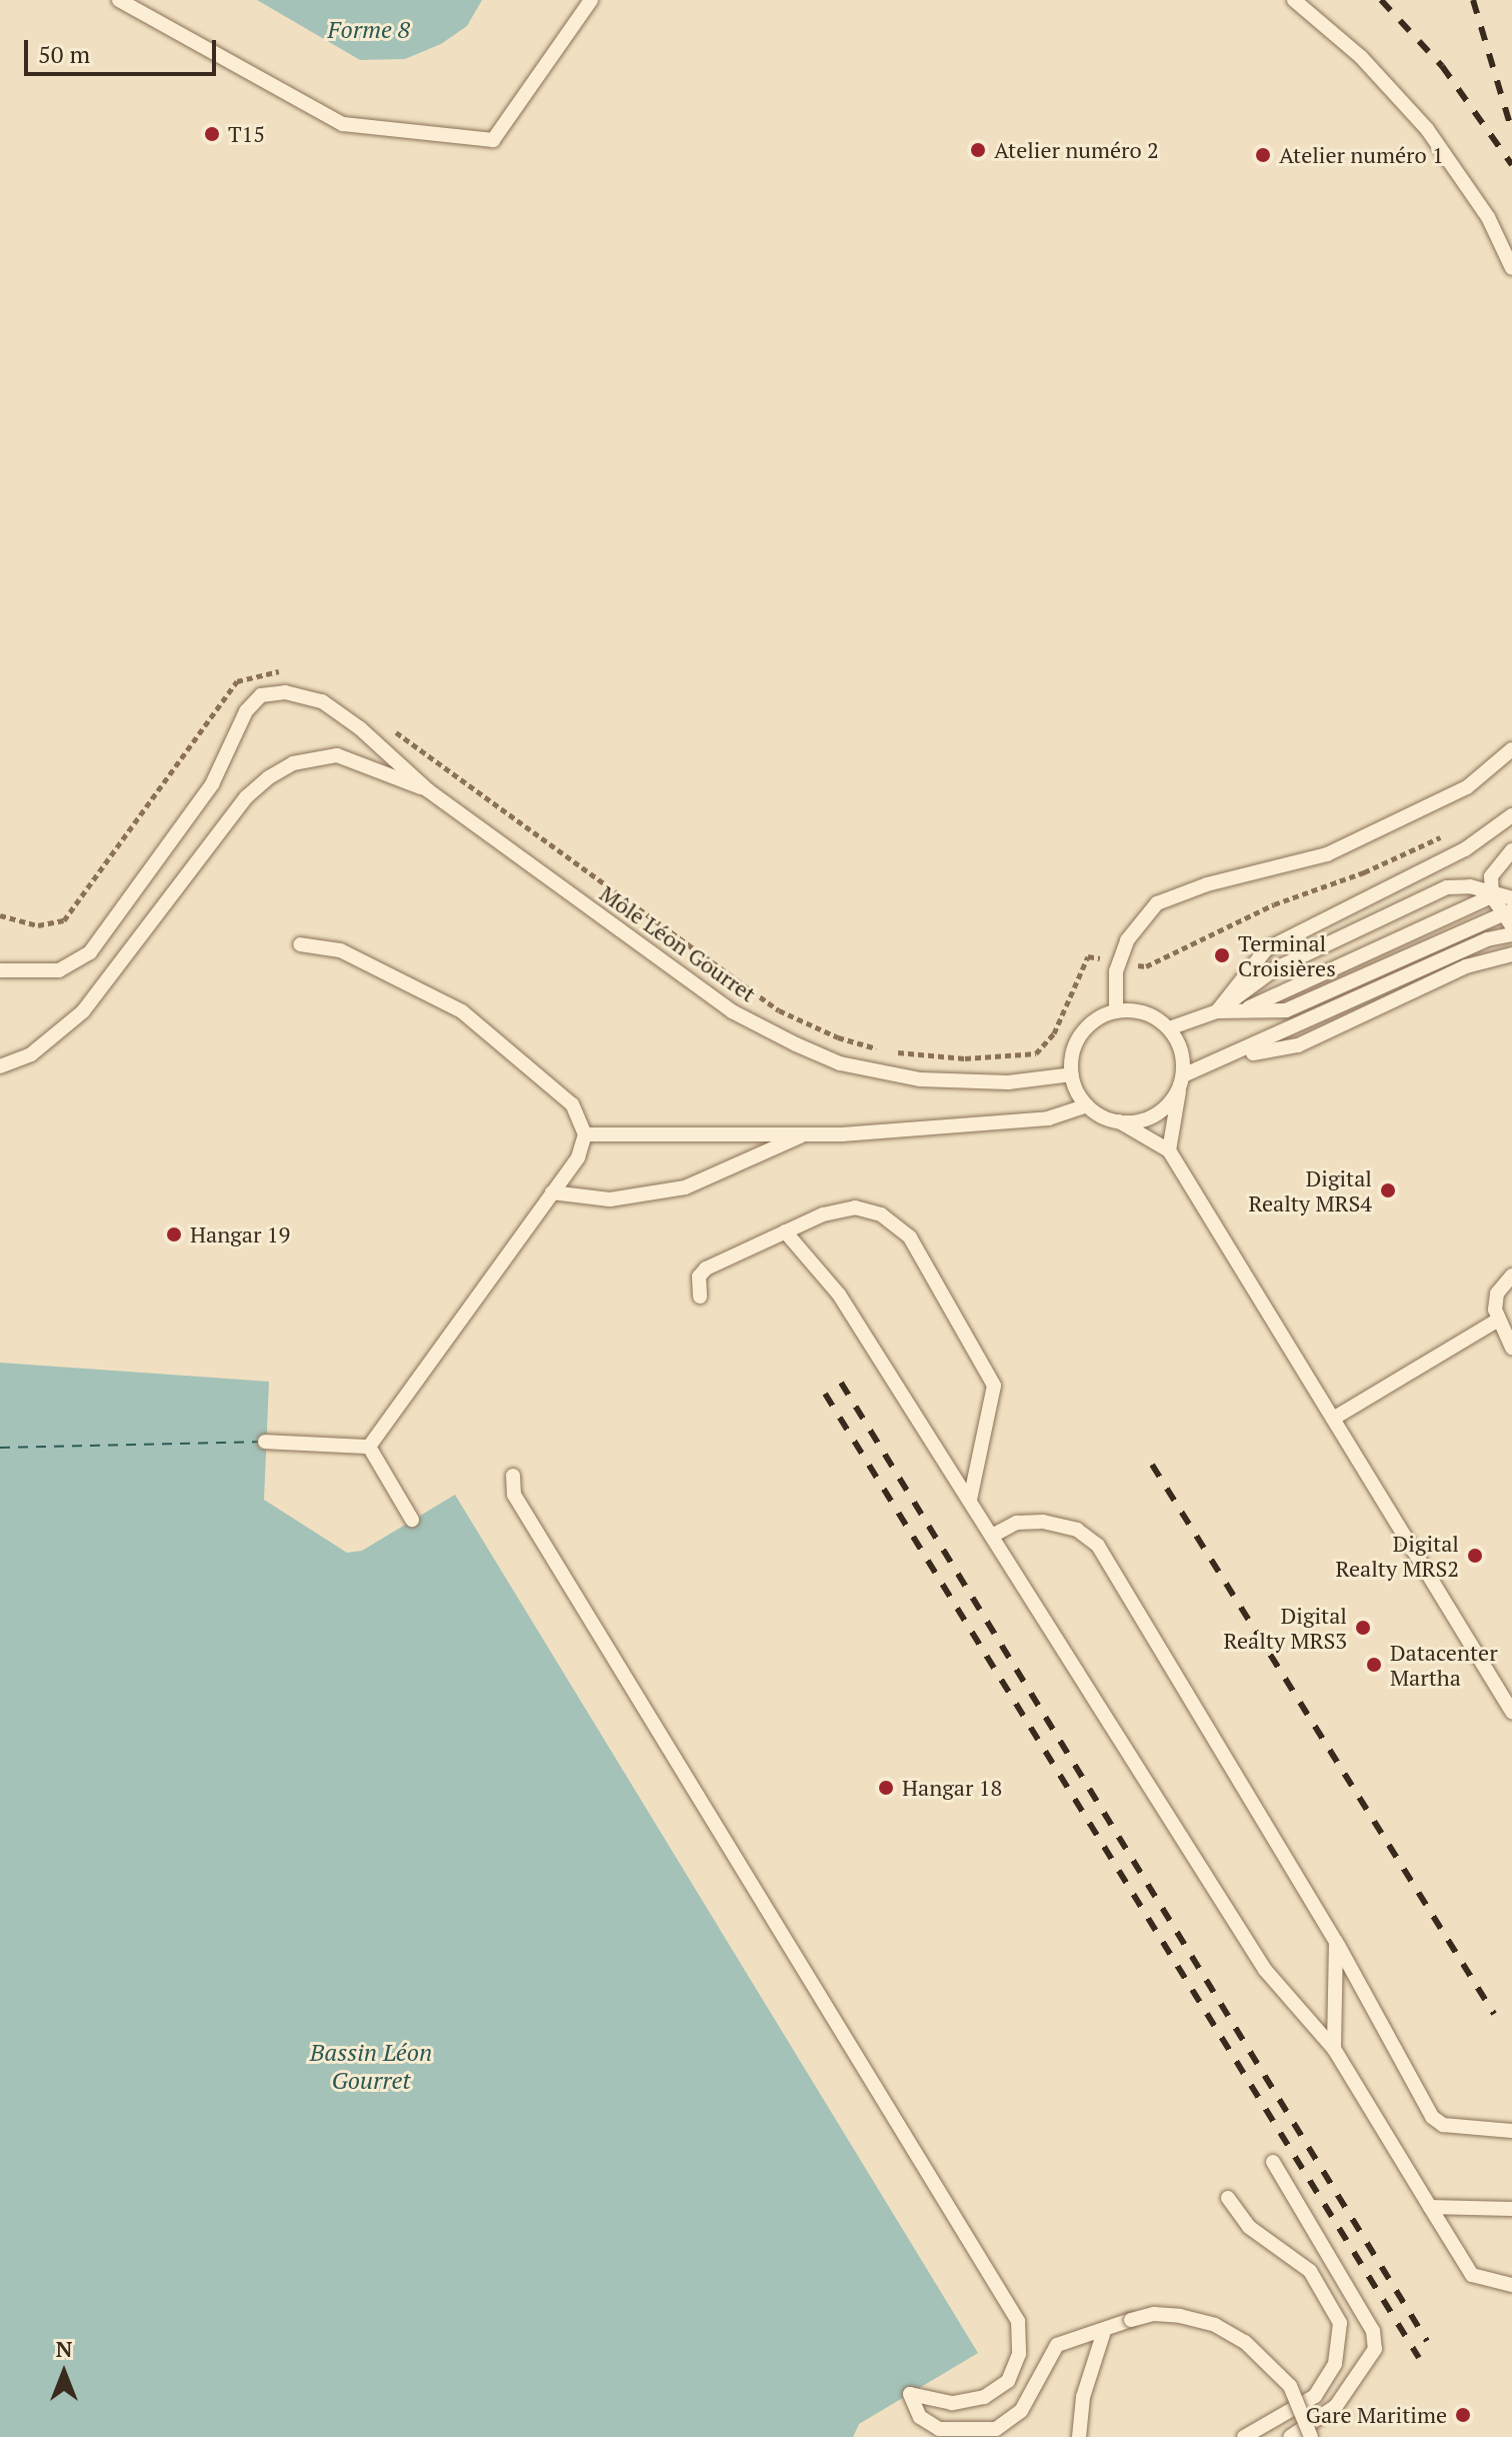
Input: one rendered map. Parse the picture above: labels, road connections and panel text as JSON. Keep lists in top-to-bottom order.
{
  "streets": {
    "lane": ["Môle Léon Gourret"]
  },
  "water": ["Forme 8", "Bassin Léon Gourret"],
  "places": [
    "T15",
    "Atelier numéro 2",
    "Atelier numéro 1",
    "Terminal Croisières",
    "Digital Realty MRS4",
    "Hangar 19",
    "Digital Realty MRS2",
    "Digital Realty MRS3",
    "Datacenter Martha",
    "Hangar 18",
    "Gare Maritime"
  ],
  "scale_bar": "50 m",
  "north": "top"
}
